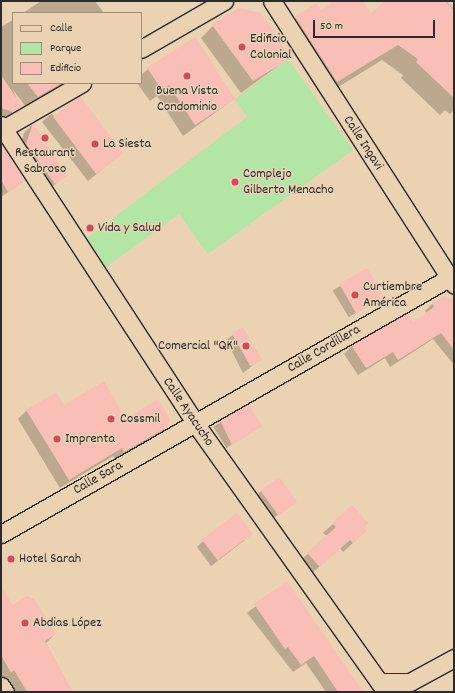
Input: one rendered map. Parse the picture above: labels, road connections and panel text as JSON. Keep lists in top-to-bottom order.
{
  "streets": {
    "street": [
      "Calle Ingavi",
      "Calle Cordillera",
      "Calle Ayacucho",
      "Calle Sara"
    ]
  },
  "crossings": [
    ["Calle Ingavi", "Calle Cordillera"],
    ["Calle Cordillera", "Calle Ayacucho"],
    ["Calle Cordillera", "Calle Sara"],
    ["Calle Ayacucho", "Calle Sara"]
  ],
  "places": [
    "Edificio Colonial",
    "Buena Vista Condominio",
    "Restaurant Sabroso",
    "La Siesta",
    "Complejo Gilberto Menacho",
    "Vida y Salud",
    "Curtiembre América",
    "Comercial \"QK\"",
    "Cossmil",
    "Imprenta",
    "Hotel Sarah",
    "Abdias López"
  ],
  "legend": ["Calle", "Parque", "Edificio"],
  "scale_bar": "50 m"
}
